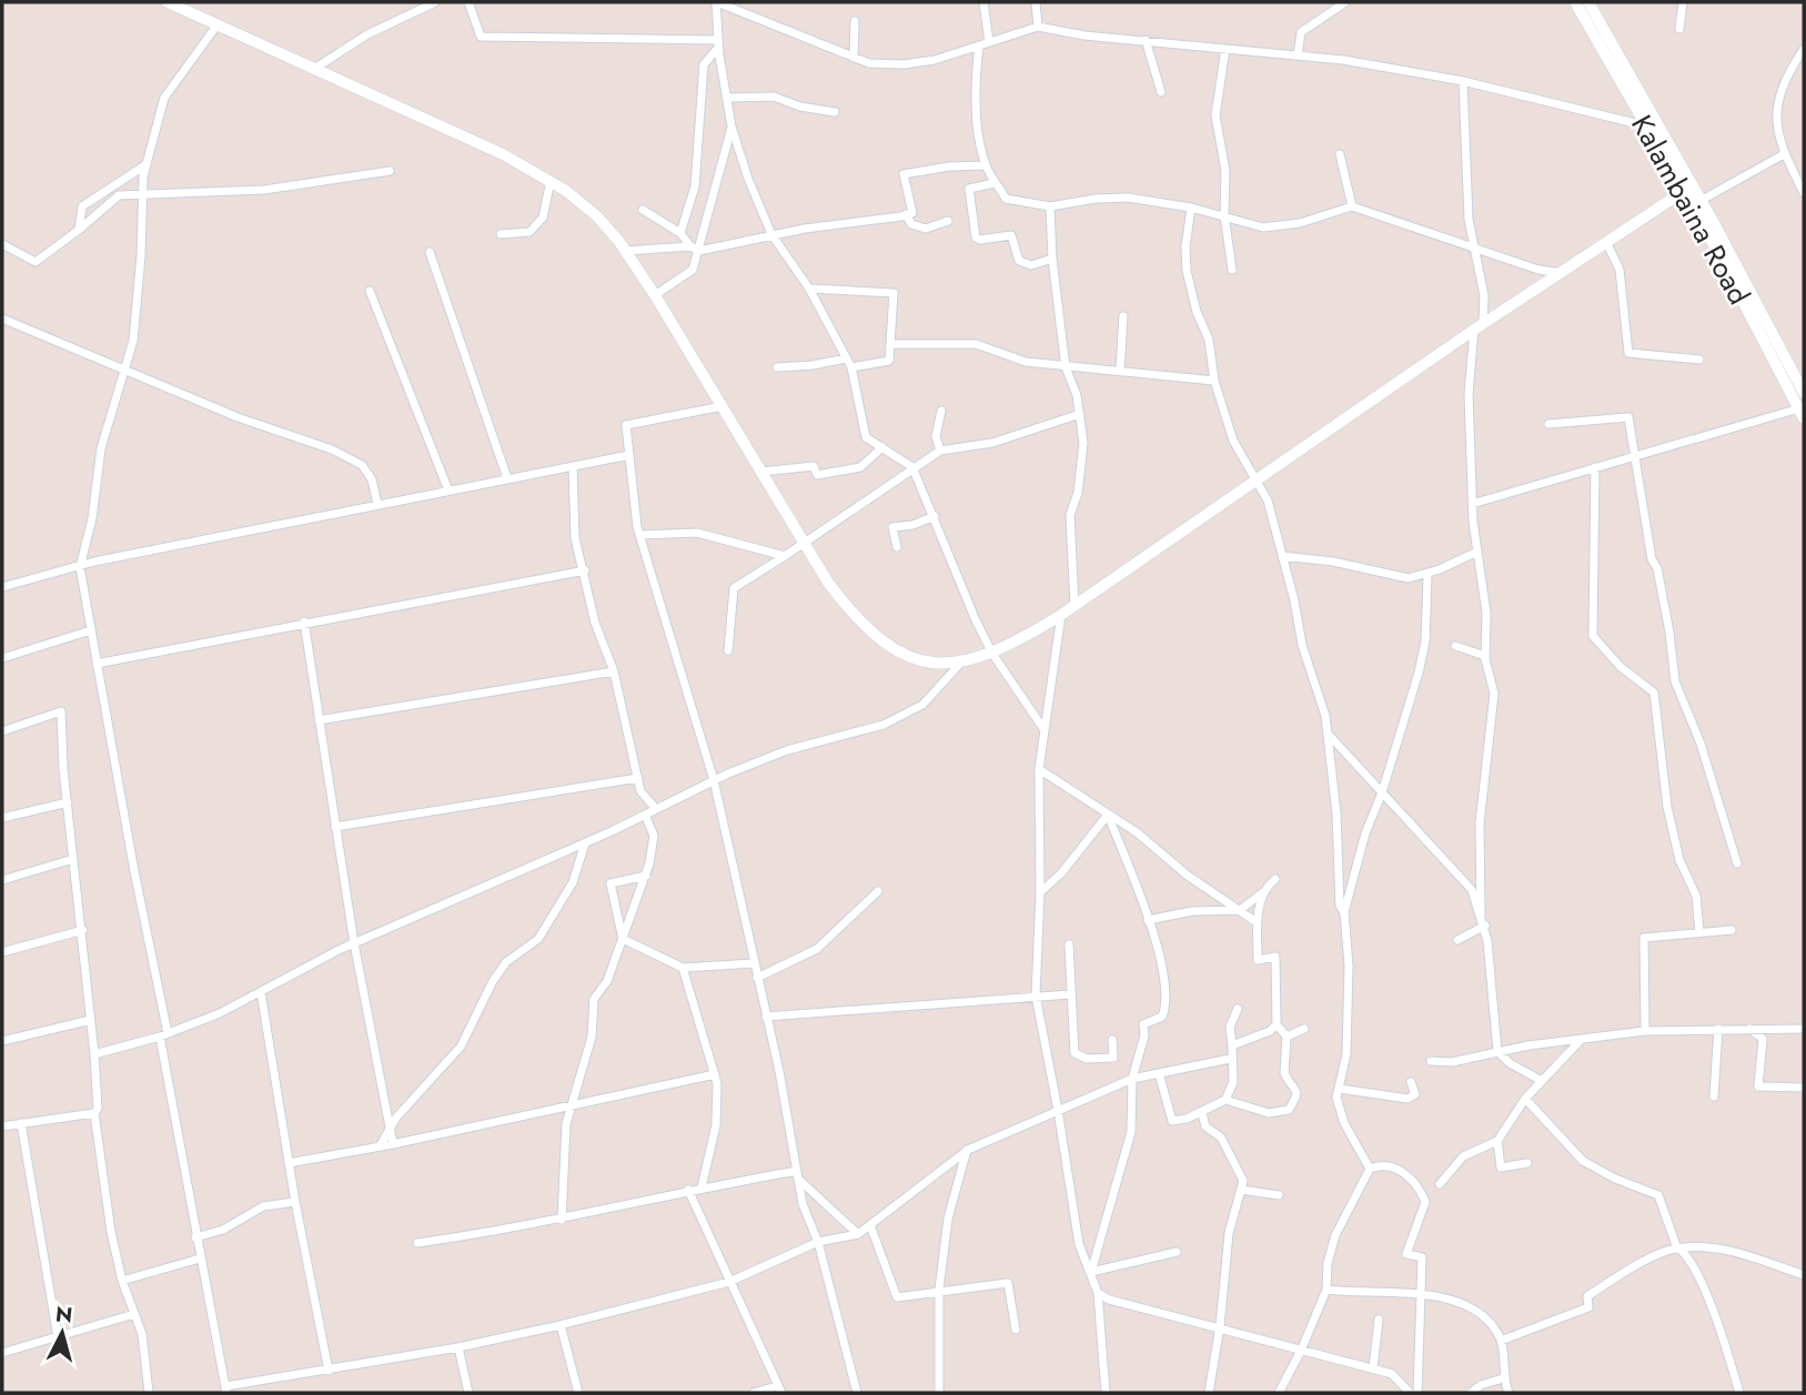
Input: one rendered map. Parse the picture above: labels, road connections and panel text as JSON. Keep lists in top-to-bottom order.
{
  "streets": {
    "street": ["Kalambaina Road"]
  },
  "north": "top"
}
